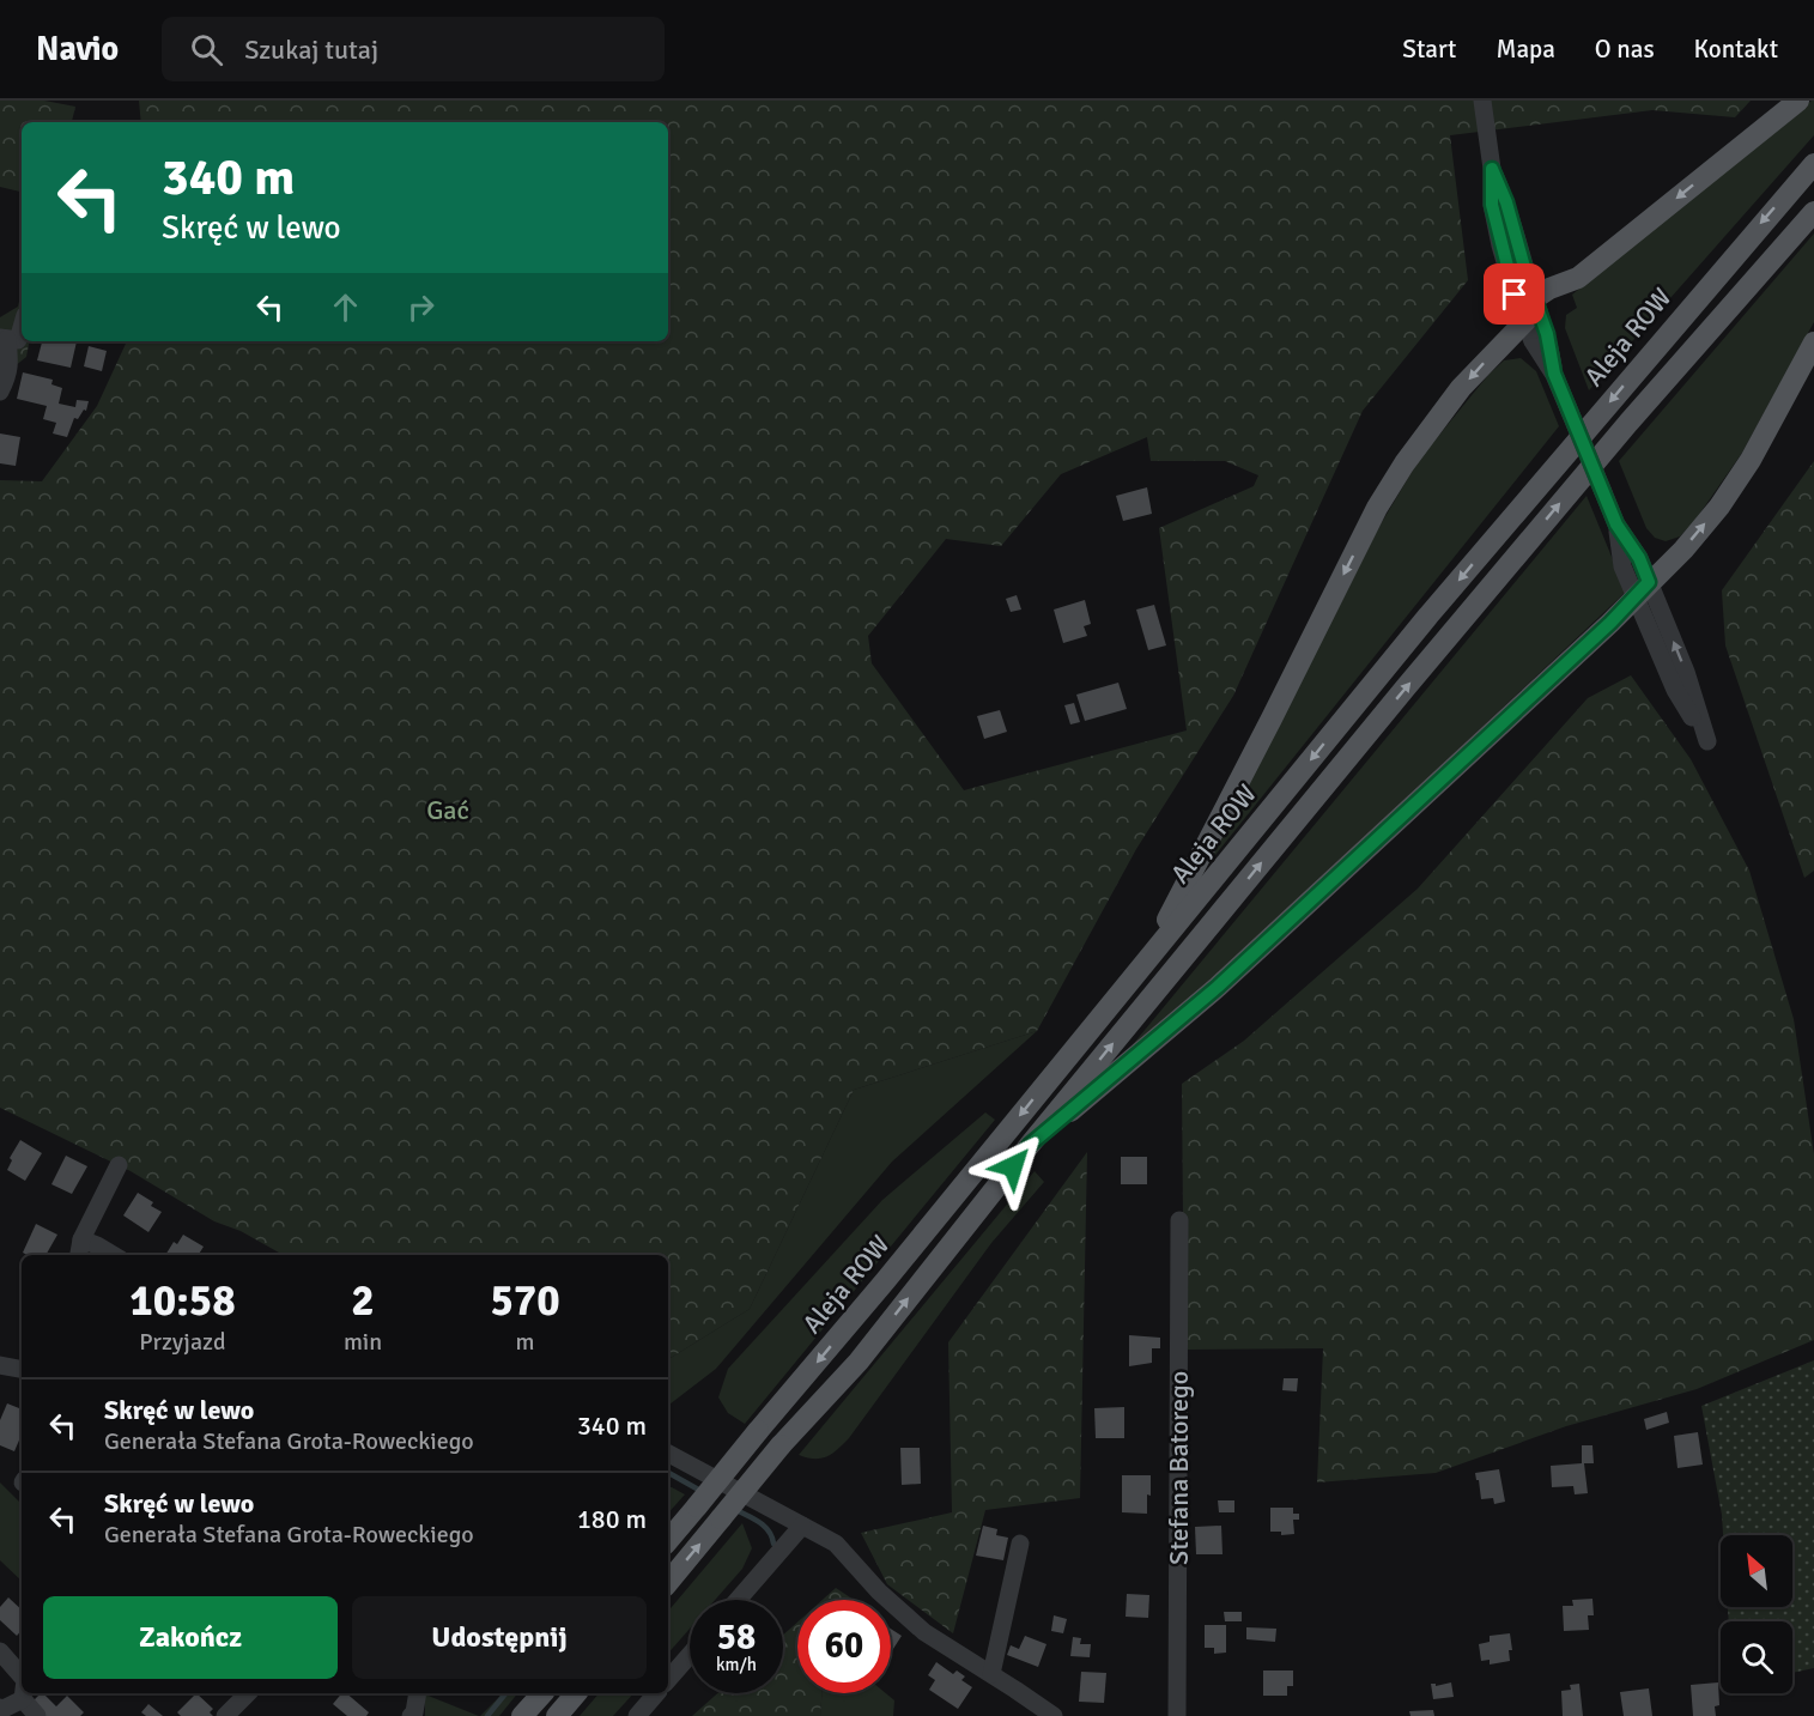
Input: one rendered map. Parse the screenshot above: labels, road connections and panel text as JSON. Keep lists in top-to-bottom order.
{
  "streets": {
    "main road": ["Aleja ROW"],
    "street": ["Stefana Batorego"]
  },
  "parks": ["Gać"],
  "north": "top left",
  "page": {
    "header": "Navio",
    "search": "Szukaj tutaj",
    "nav": [
      "Start",
      "Mapa",
      "O nas",
      "Kontakt"
    ],
    "turn": ["340 m", "Skręć w lewo"],
    "eta": [
      "10:58",
      "Przyjazd",
      "2",
      "min",
      "570",
      "m"
    ],
    "list": [
      {
        "name": "Skręć w lewo",
        "note": "Generała Stefana Grota-Roweckiego",
        "value": "340 m"
      },
      {
        "name": "Skręć w lewo",
        "note": "Generała Stefana Grota-Roweckiego",
        "value": "180 m"
      }
    ],
    "buttons": ["Zakończ", "Udostępnij"],
    "speed": "58 km/h",
    "limit": "60"
  }
}
